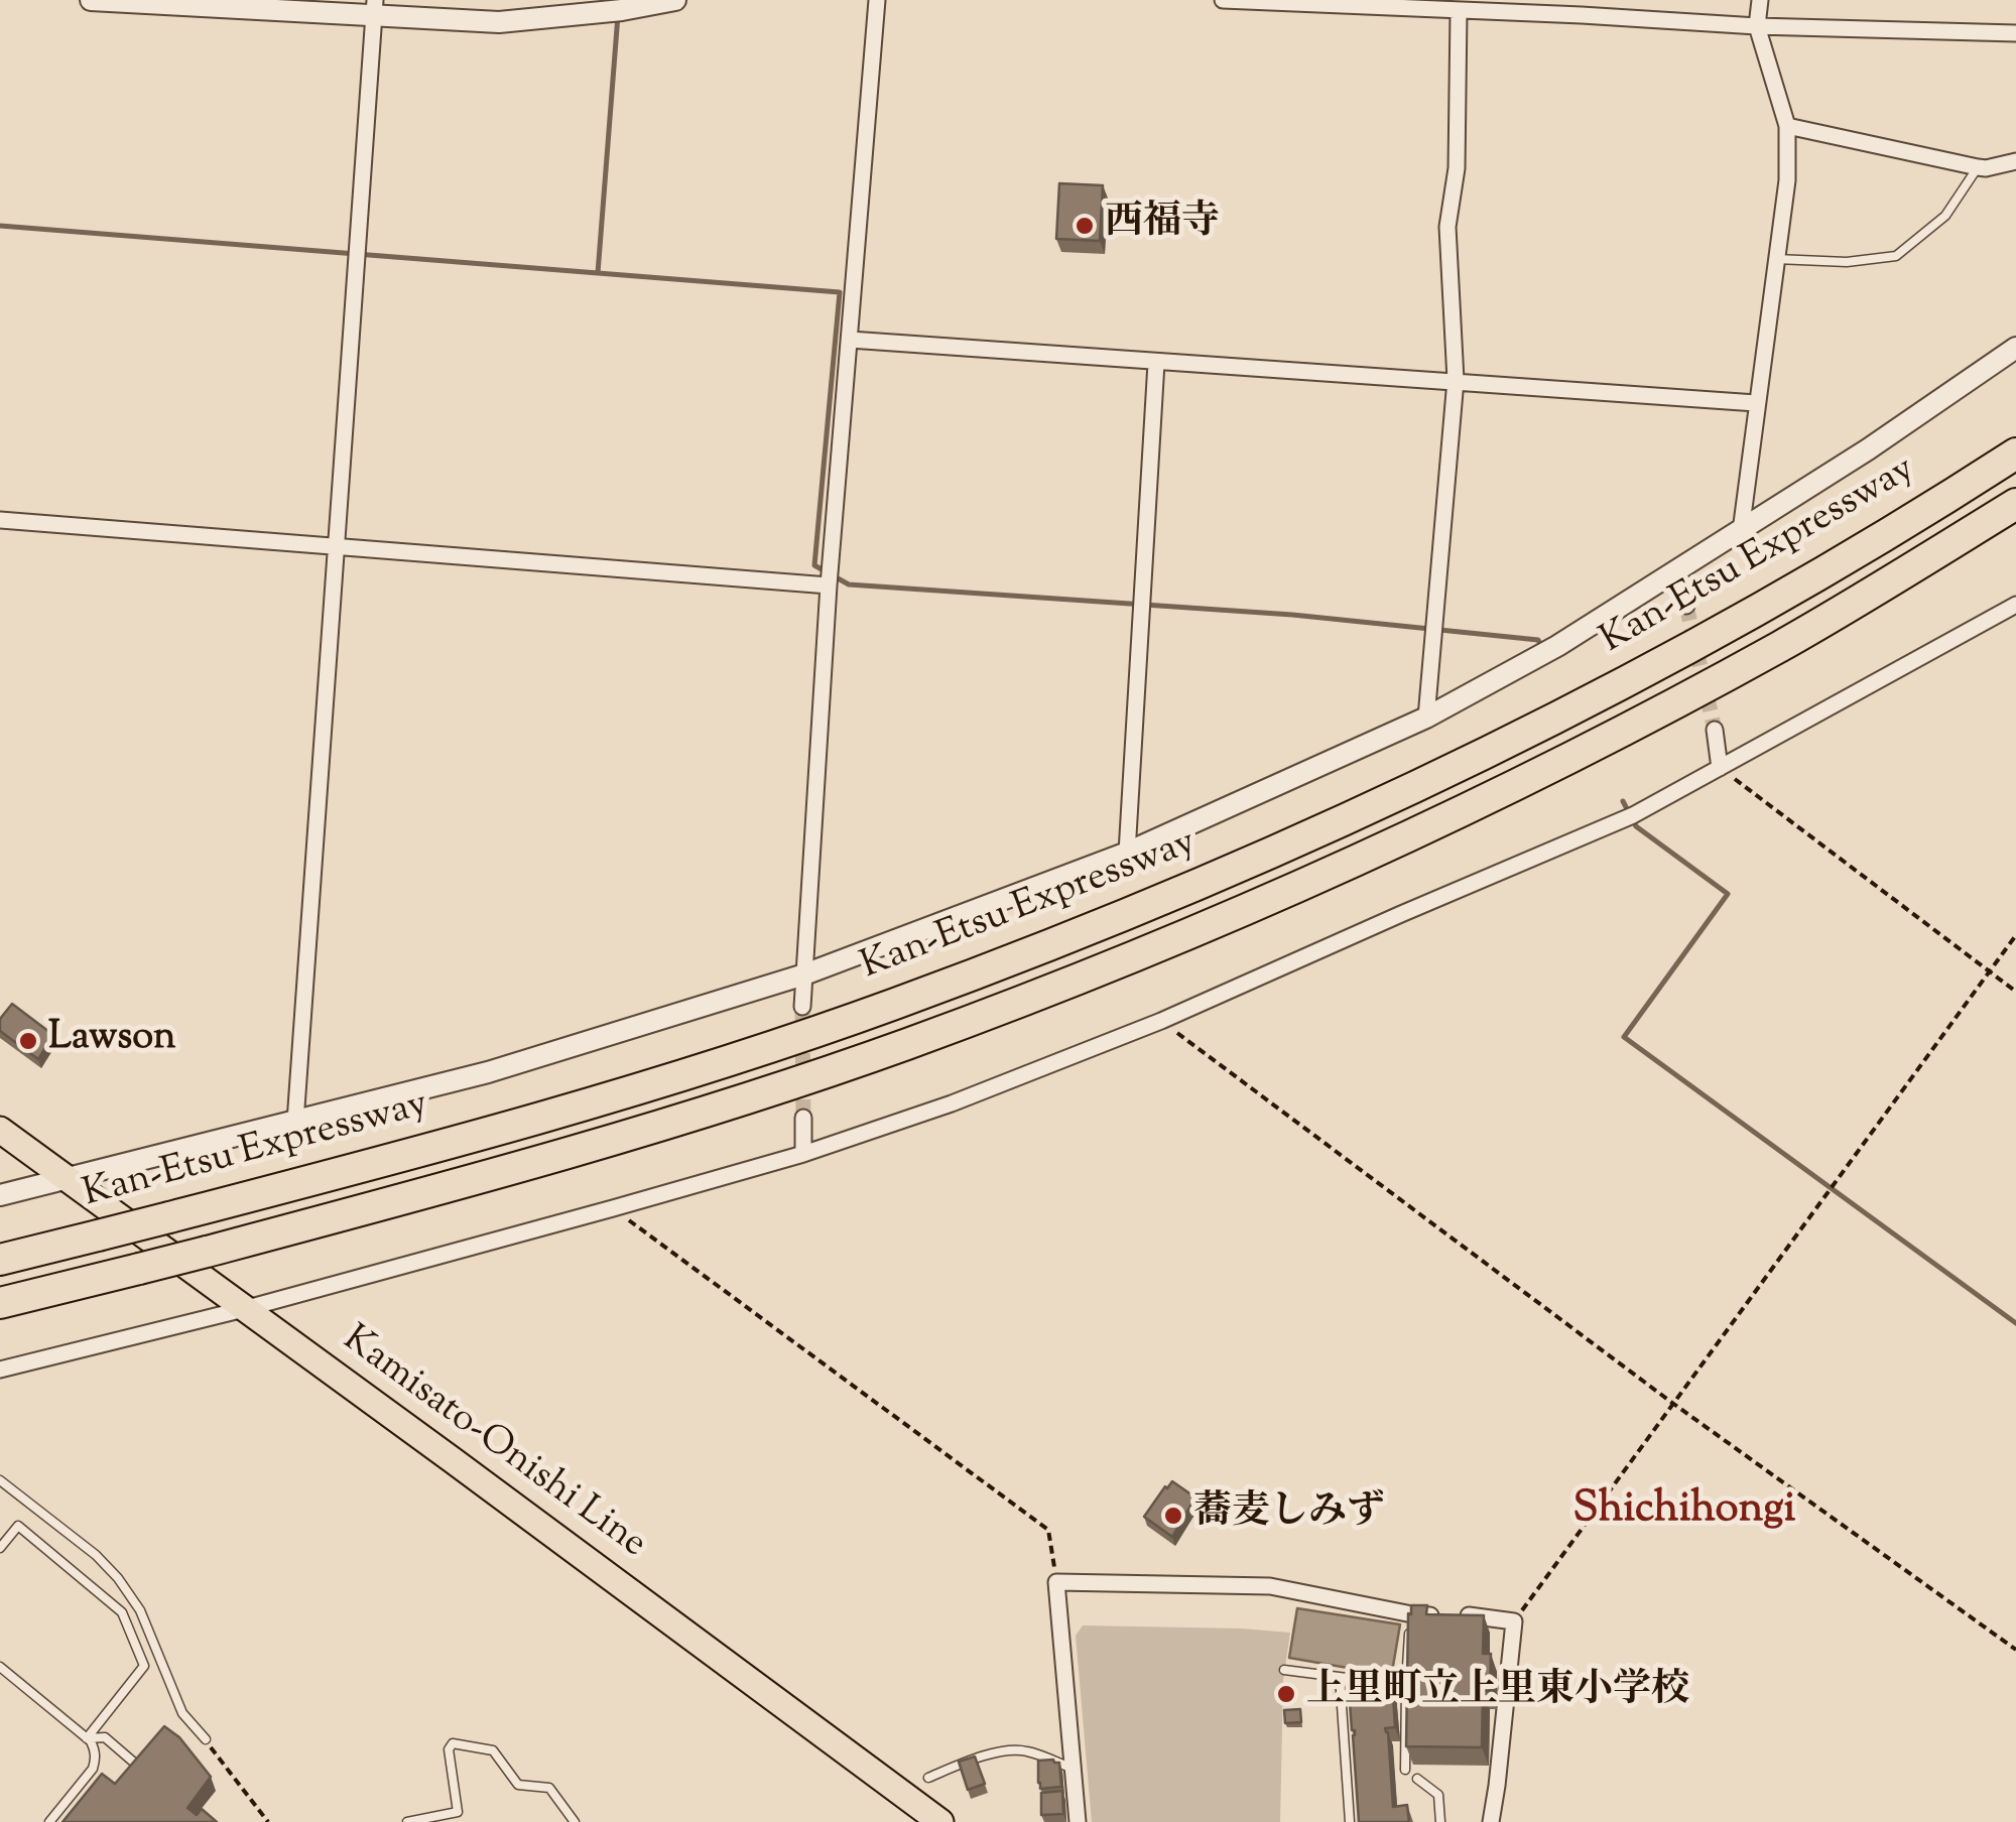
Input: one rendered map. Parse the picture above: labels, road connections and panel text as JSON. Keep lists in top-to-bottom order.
{
  "streets": {
    "highway": ["Kan-Etsu Expressway"],
    "main road": ["Kamisato-Onishi Line"]
  },
  "districts": ["Shichihongi"],
  "places": [
    "西福寺",
    "Lawson",
    "蕎麦しみず",
    "上里町立上里東小学校"
  ]
}
